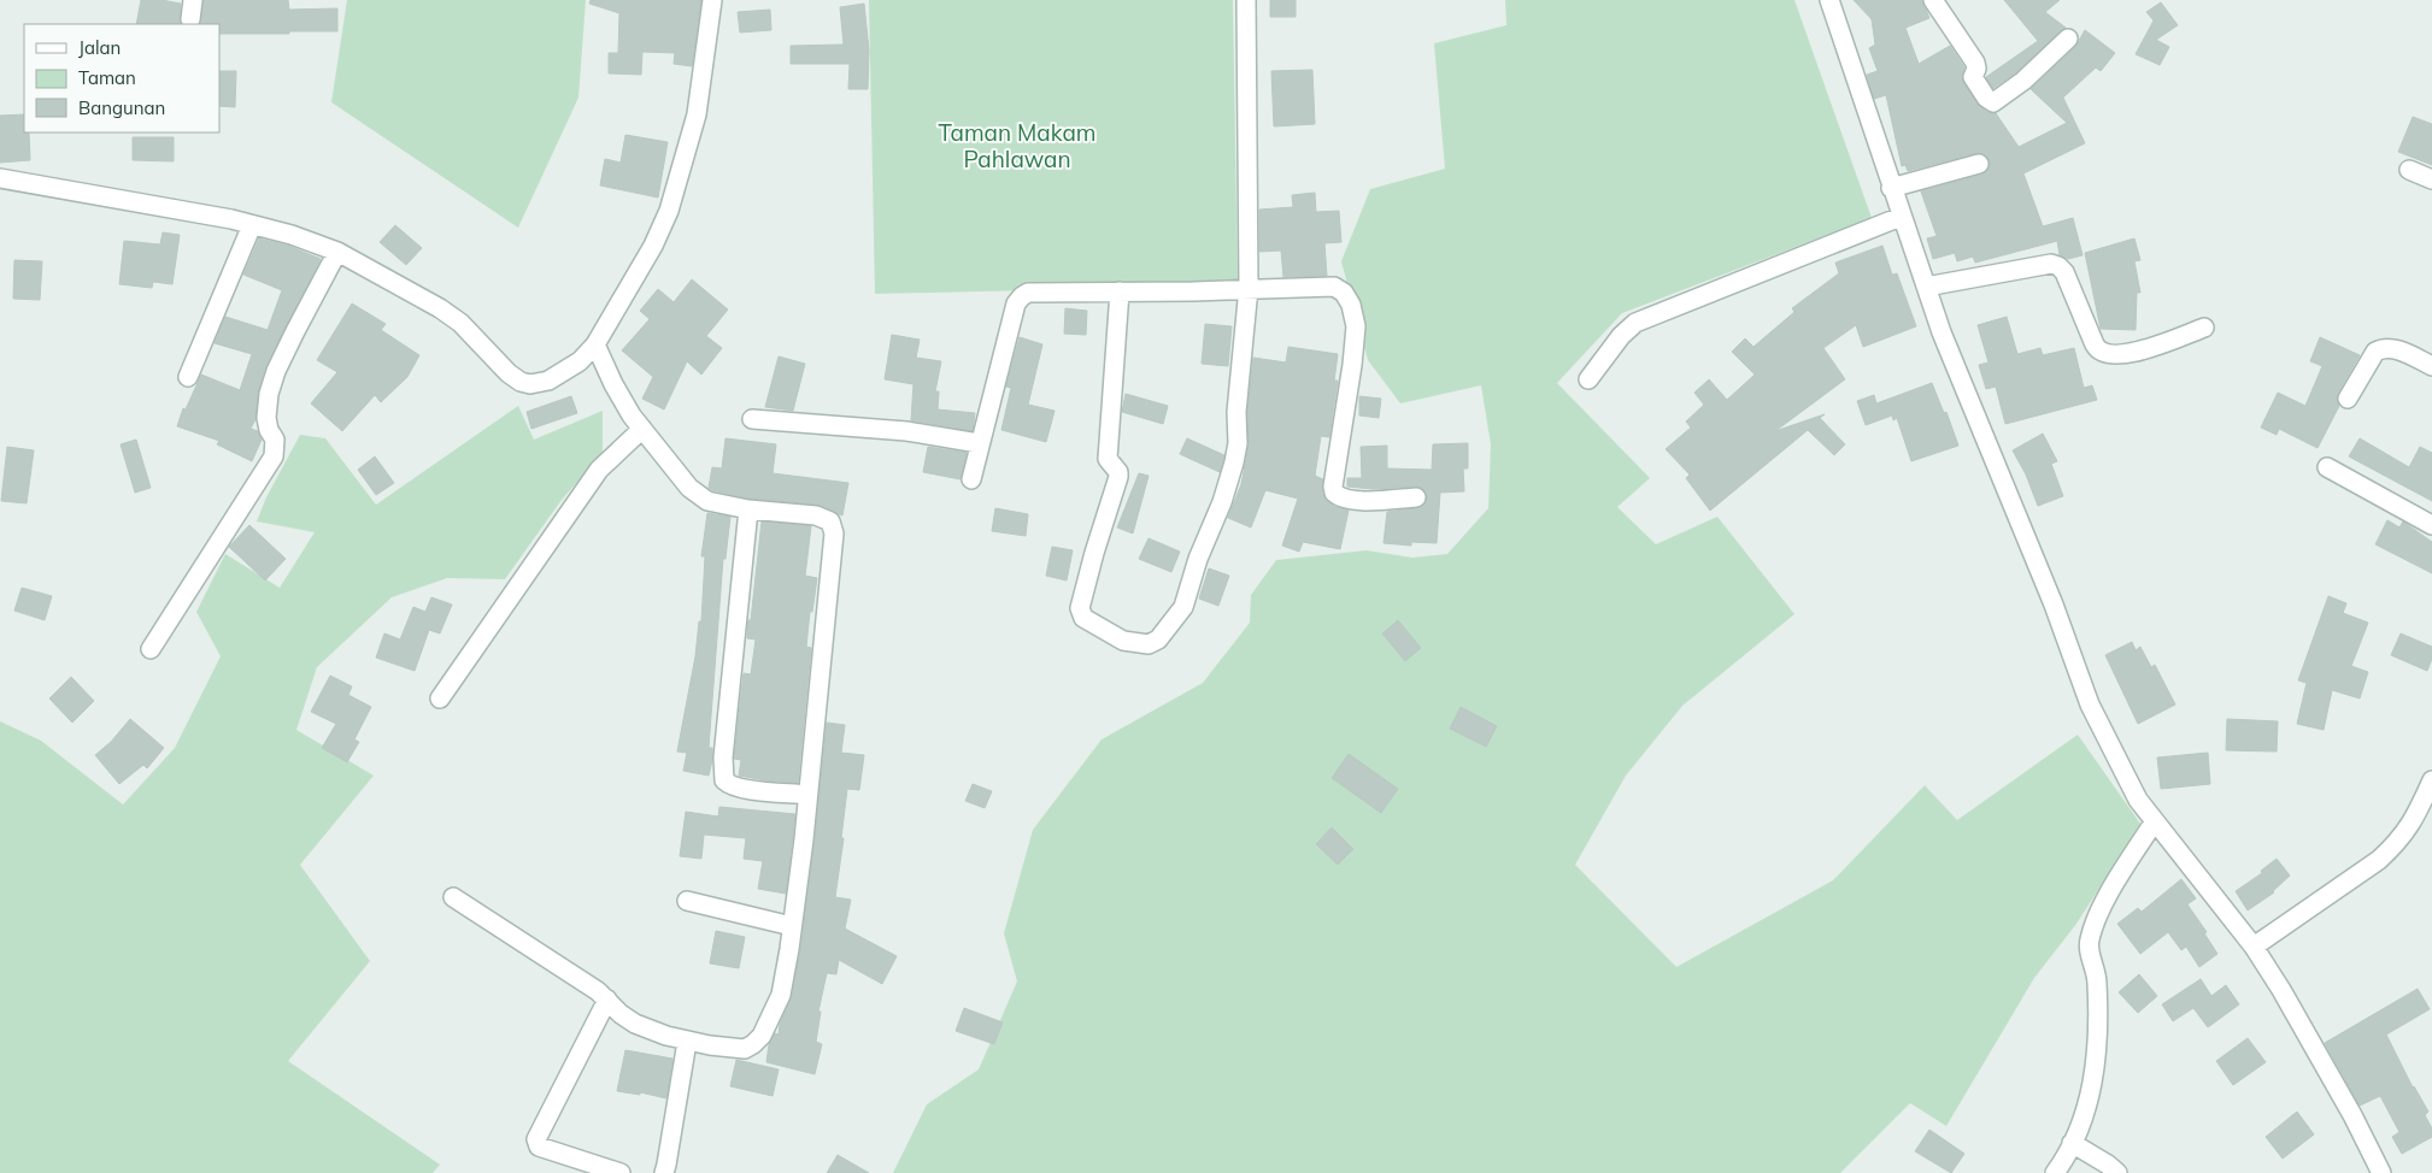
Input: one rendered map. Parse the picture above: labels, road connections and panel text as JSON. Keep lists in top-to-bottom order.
{
  "parks": ["Taman Makam Pahlawan"],
  "legend": ["Jalan", "Taman", "Bangunan"]
}
